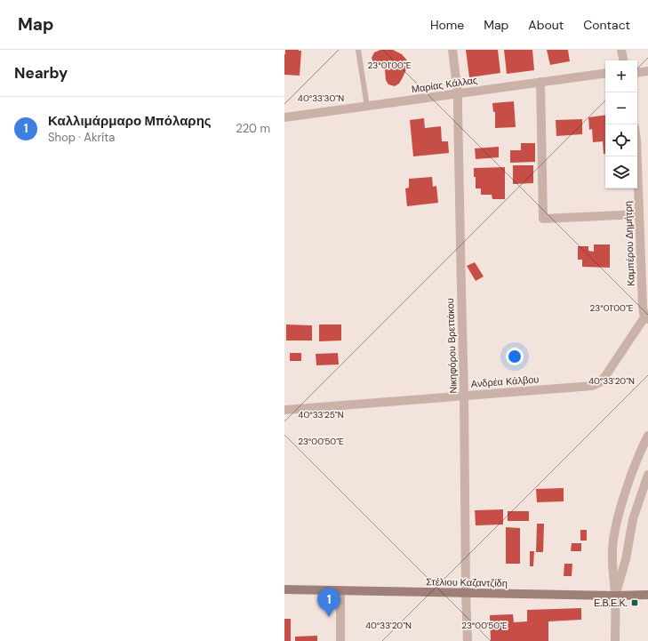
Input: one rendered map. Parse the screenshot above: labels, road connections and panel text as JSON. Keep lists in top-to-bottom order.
{
  "streets": {
    "main road": ["Στέλιου Καζαντζίδη"],
    "street": [
      "Μαρίας Κάλλας",
      "Καμπέρου Δημήτρη",
      "Νικηφόρου Βρεττάκου",
      "Ανδρέα Κάλβου"
    ]
  },
  "crossings": [
    ["Μαρίας Κάλλας", "Νικηφόρου Βρεττάκου"],
    ["Καμπέρου Δημήτρη", "Ανδρέα Κάλβου"],
    ["Νικηφόρου Βρεττάκου", "Ανδρέα Κάλβου"],
    ["Νικηφόρου Βρεττάκου", "Στέλιου Καζαντζίδη"]
  ],
  "places": {
    "transit": ["Ε.Β.Ε.Κ."]
  },
  "page": {
    "header": "Map",
    "nav": [
      "Home",
      "Map",
      "About",
      "Contact"
    ],
    "heading": "Nearby",
    "map_buttons": ["+", "−"],
    "list": [
      {
        "mark": "1",
        "name": "Καλλιμάρμαρο Μπόλαρης",
        "note": "Shop · Akríta",
        "value": "220 m"
      }
    ],
    "pins": "1"
  },
  "coordinates": [
    "23°01'00\"E",
    "40°33'30\"N",
    "40°33'20\"N",
    "40°33'25\"N",
    "23°00'50\"E"
  ]
}
